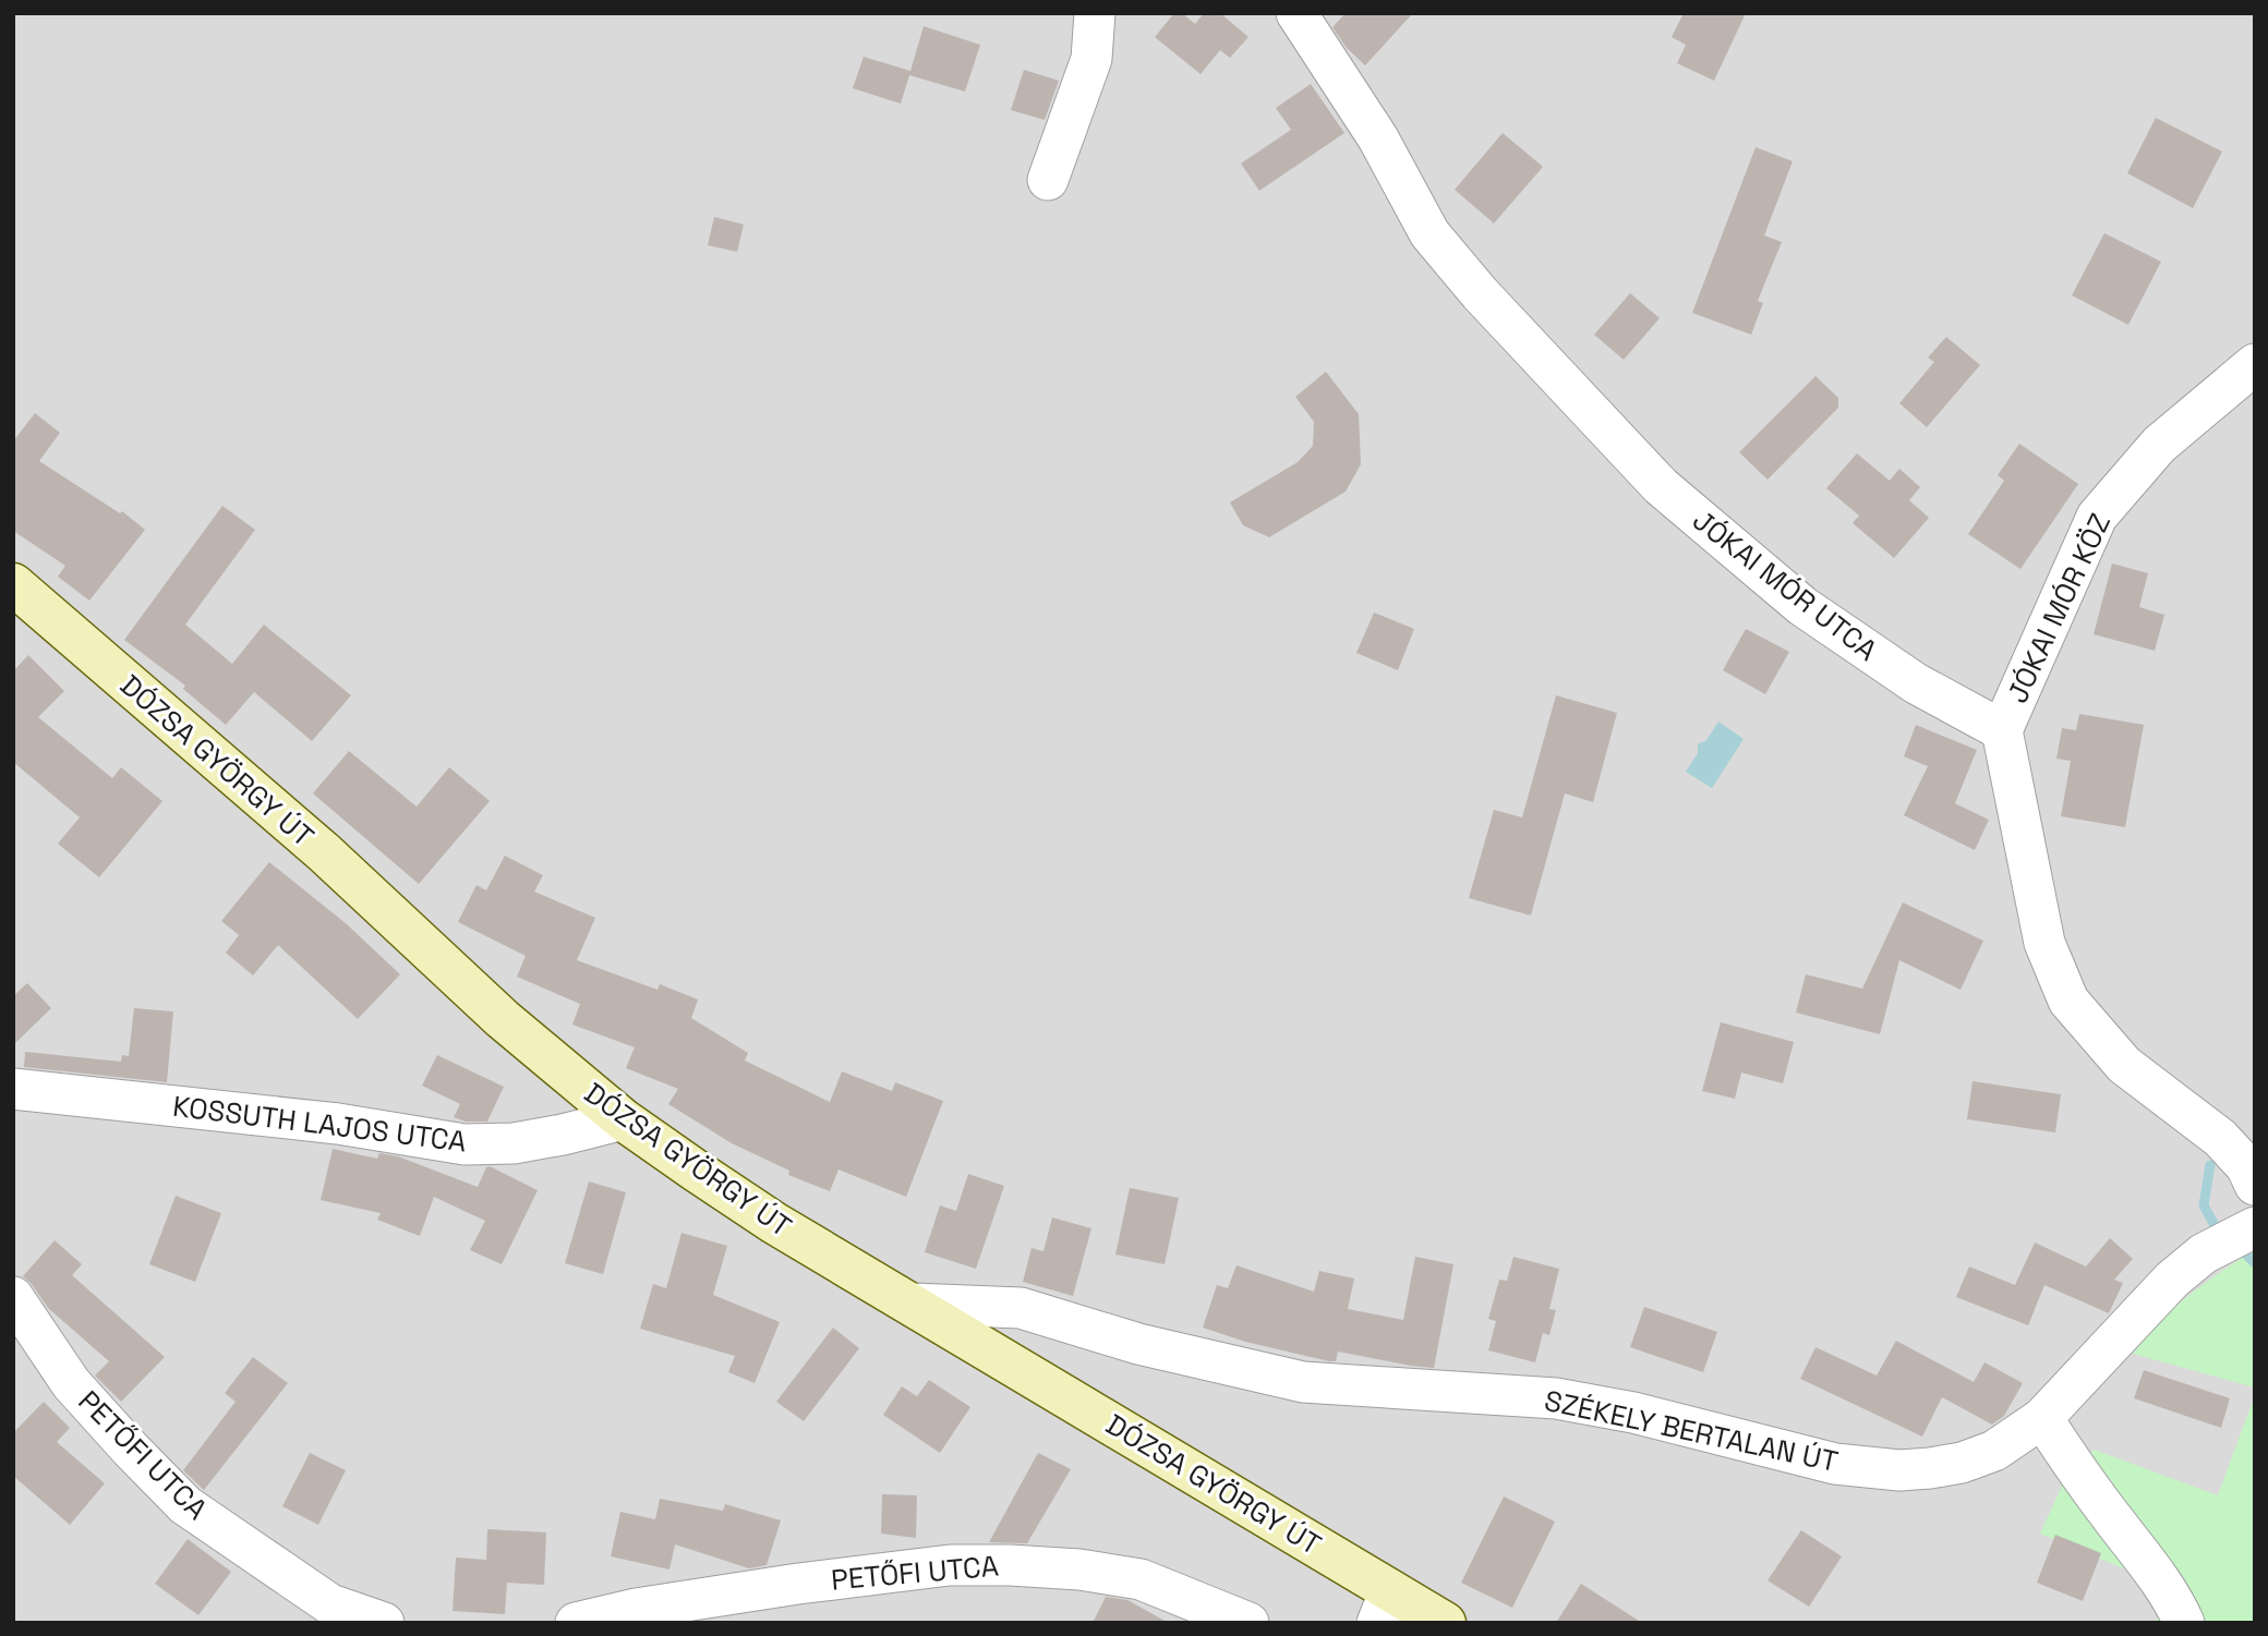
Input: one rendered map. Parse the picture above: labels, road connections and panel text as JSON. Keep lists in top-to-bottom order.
{
  "streets": {
    "main road": ["DÓZSA GYÖRGY ÚT"],
    "street": [
      "JÓKAI MÓR UTCA",
      "JÓKAI MÓR KÖZ",
      "KOSSUTH LAJOS UTCA",
      "SZÉKELY BERTALAN ÚT",
      "PETŐFI UTCA"
    ]
  },
  "crossings": [
    ["JÓKAI MÓR UTCA", "JÓKAI MÓR KÖZ"],
    ["DÓZSA GYÖRGY ÚT", "KOSSUTH LAJOS UTCA"],
    ["DÓZSA GYÖRGY ÚT", "SZÉKELY BERTALAN ÚT"]
  ]
}
